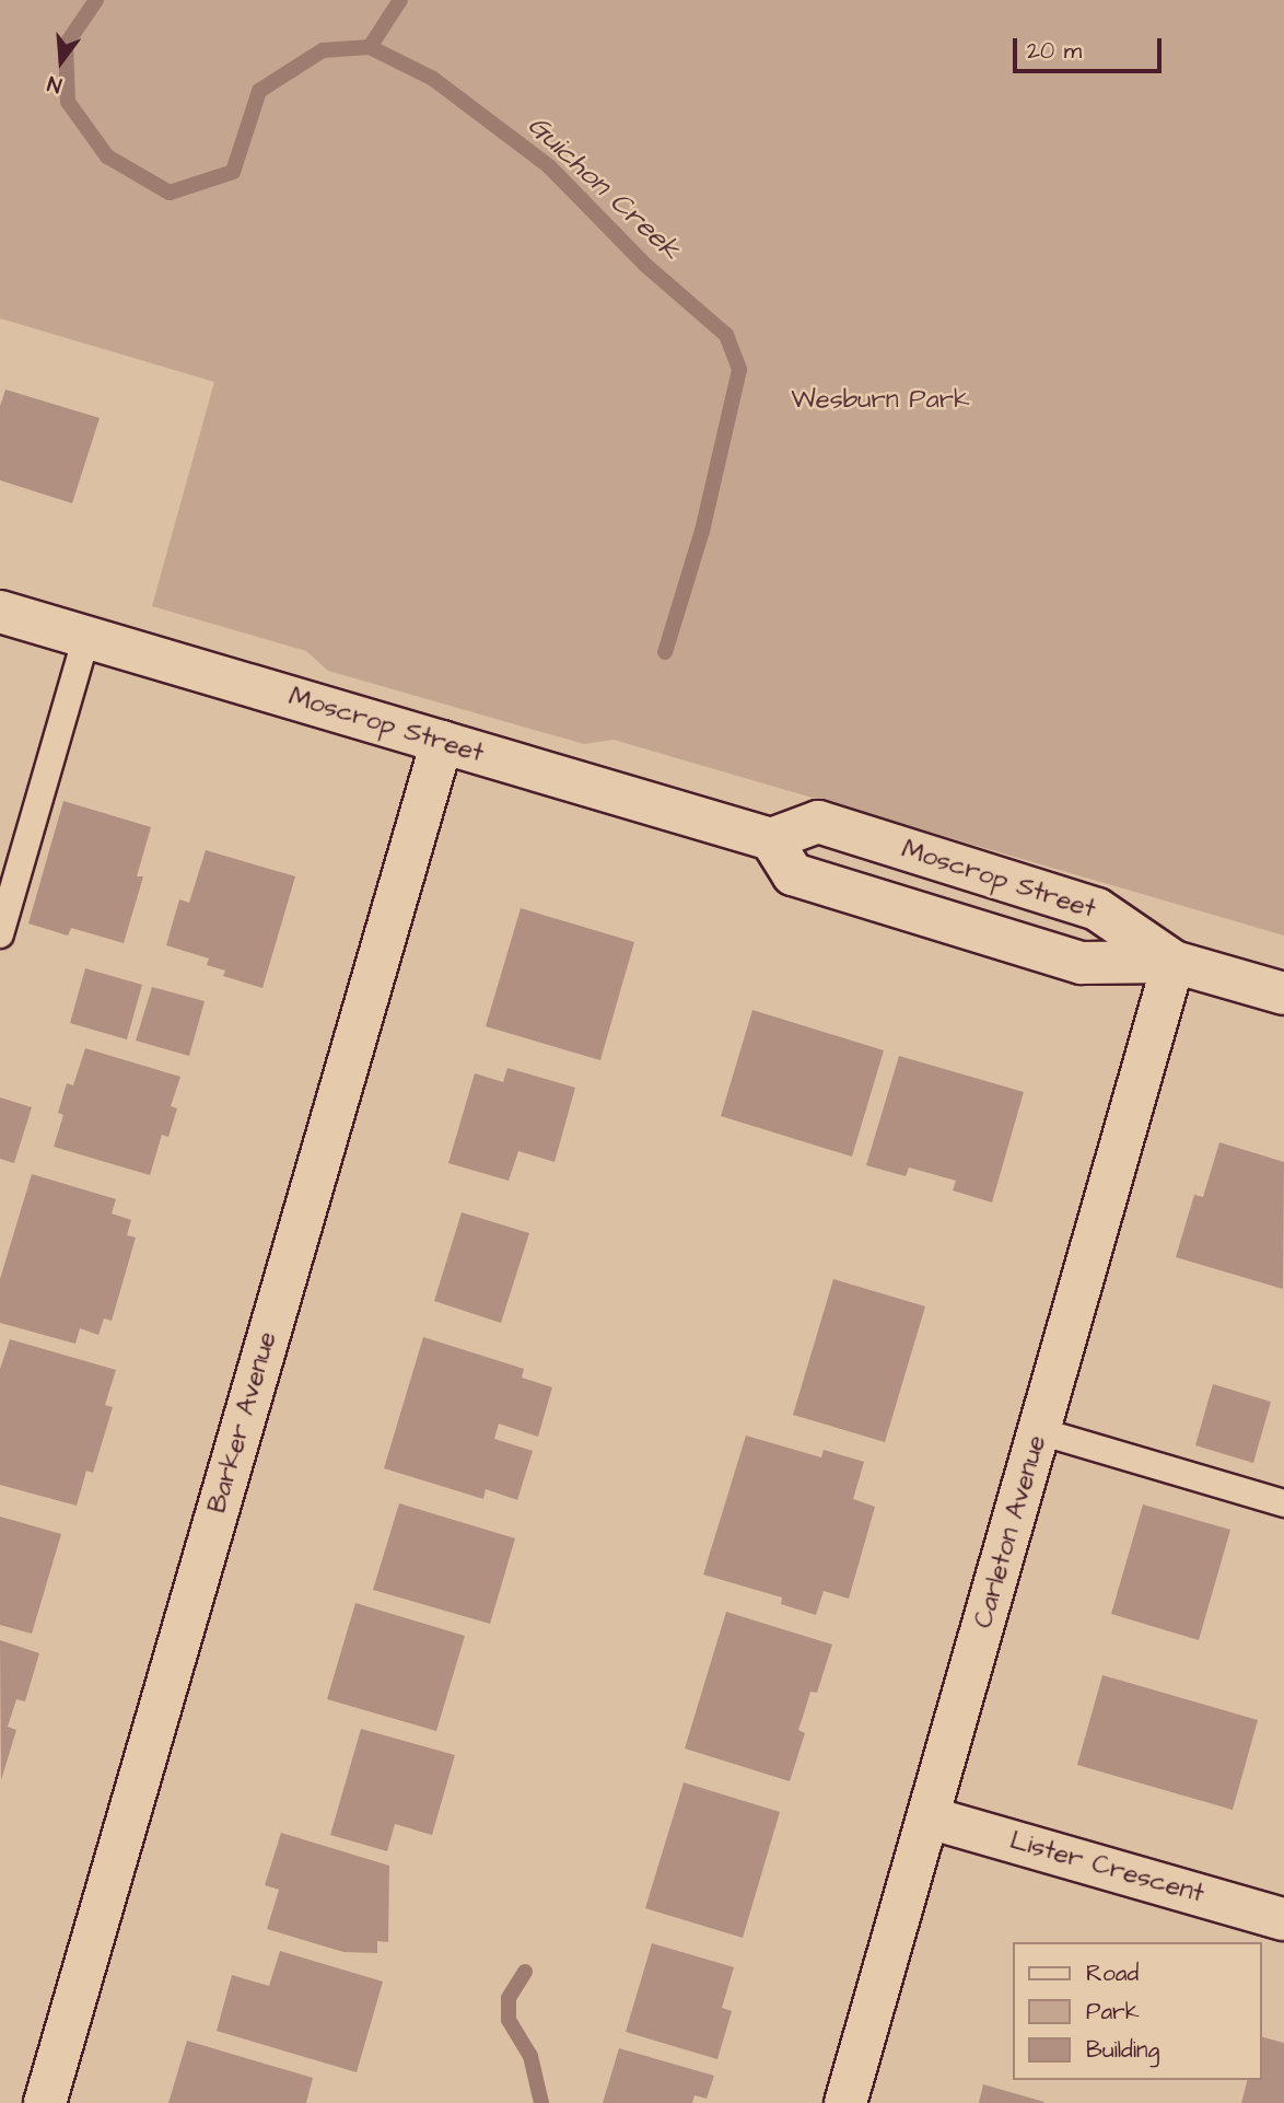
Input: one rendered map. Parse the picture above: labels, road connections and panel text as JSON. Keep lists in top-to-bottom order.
{
  "streets": {
    "street": [
      "Moscrop Street",
      "Barker Avenue",
      "Carleton Avenue",
      "Lister Crescent"
    ]
  },
  "crossings": [
    ["Moscrop Street", "Barker Avenue"],
    ["Moscrop Street", "Carleton Avenue"],
    ["Carleton Avenue", "Lister Crescent"]
  ],
  "water": ["Guichon Creek"],
  "parks": ["Wesburn Park"],
  "legend": ["Road", "Park", "Building"],
  "scale_bar": "20 m",
  "north": "bottom"
}
